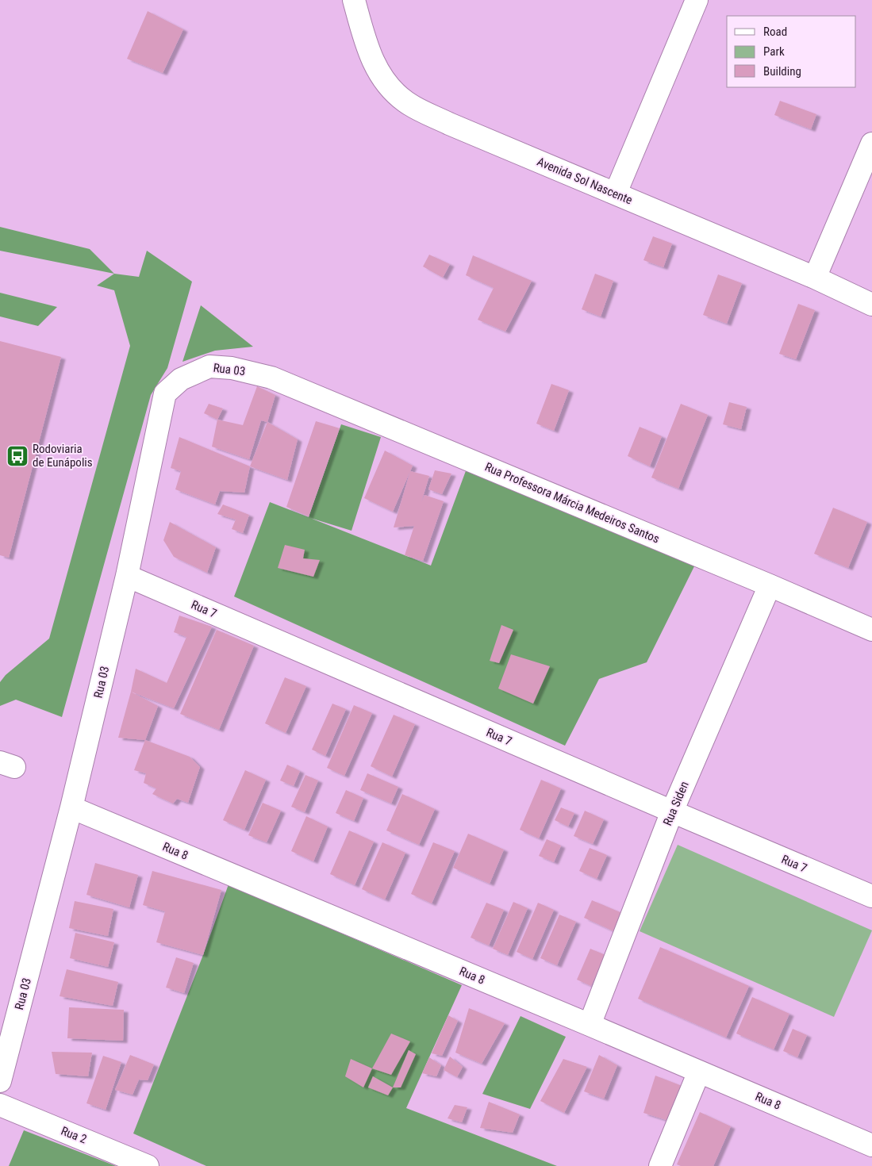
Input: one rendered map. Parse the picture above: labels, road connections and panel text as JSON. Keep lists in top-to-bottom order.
{
  "streets": {
    "street": [
      "Avenida Sol Nascente",
      "Rua 03",
      "Rua Professora Márcia Medeiros Santos",
      "Rua 7",
      "Rua Siden",
      "Rua 8",
      "Rua 2"
    ]
  },
  "crossings": [
    ["Rua 03", "Rua Professora Márcia Medeiros Santos"],
    ["Rua 03", "Rua 7"],
    ["Rua 03", "Rua 8"],
    ["Rua Professora Márcia Medeiros Santos", "Rua Siden"],
    ["Rua 7", "Rua Siden"],
    ["Rua Siden", "Rua 8"]
  ],
  "places": {
    "bus stop": ["Rodoviaria de Eunápolis"]
  },
  "legend": ["Road", "Park", "Building"]
}
